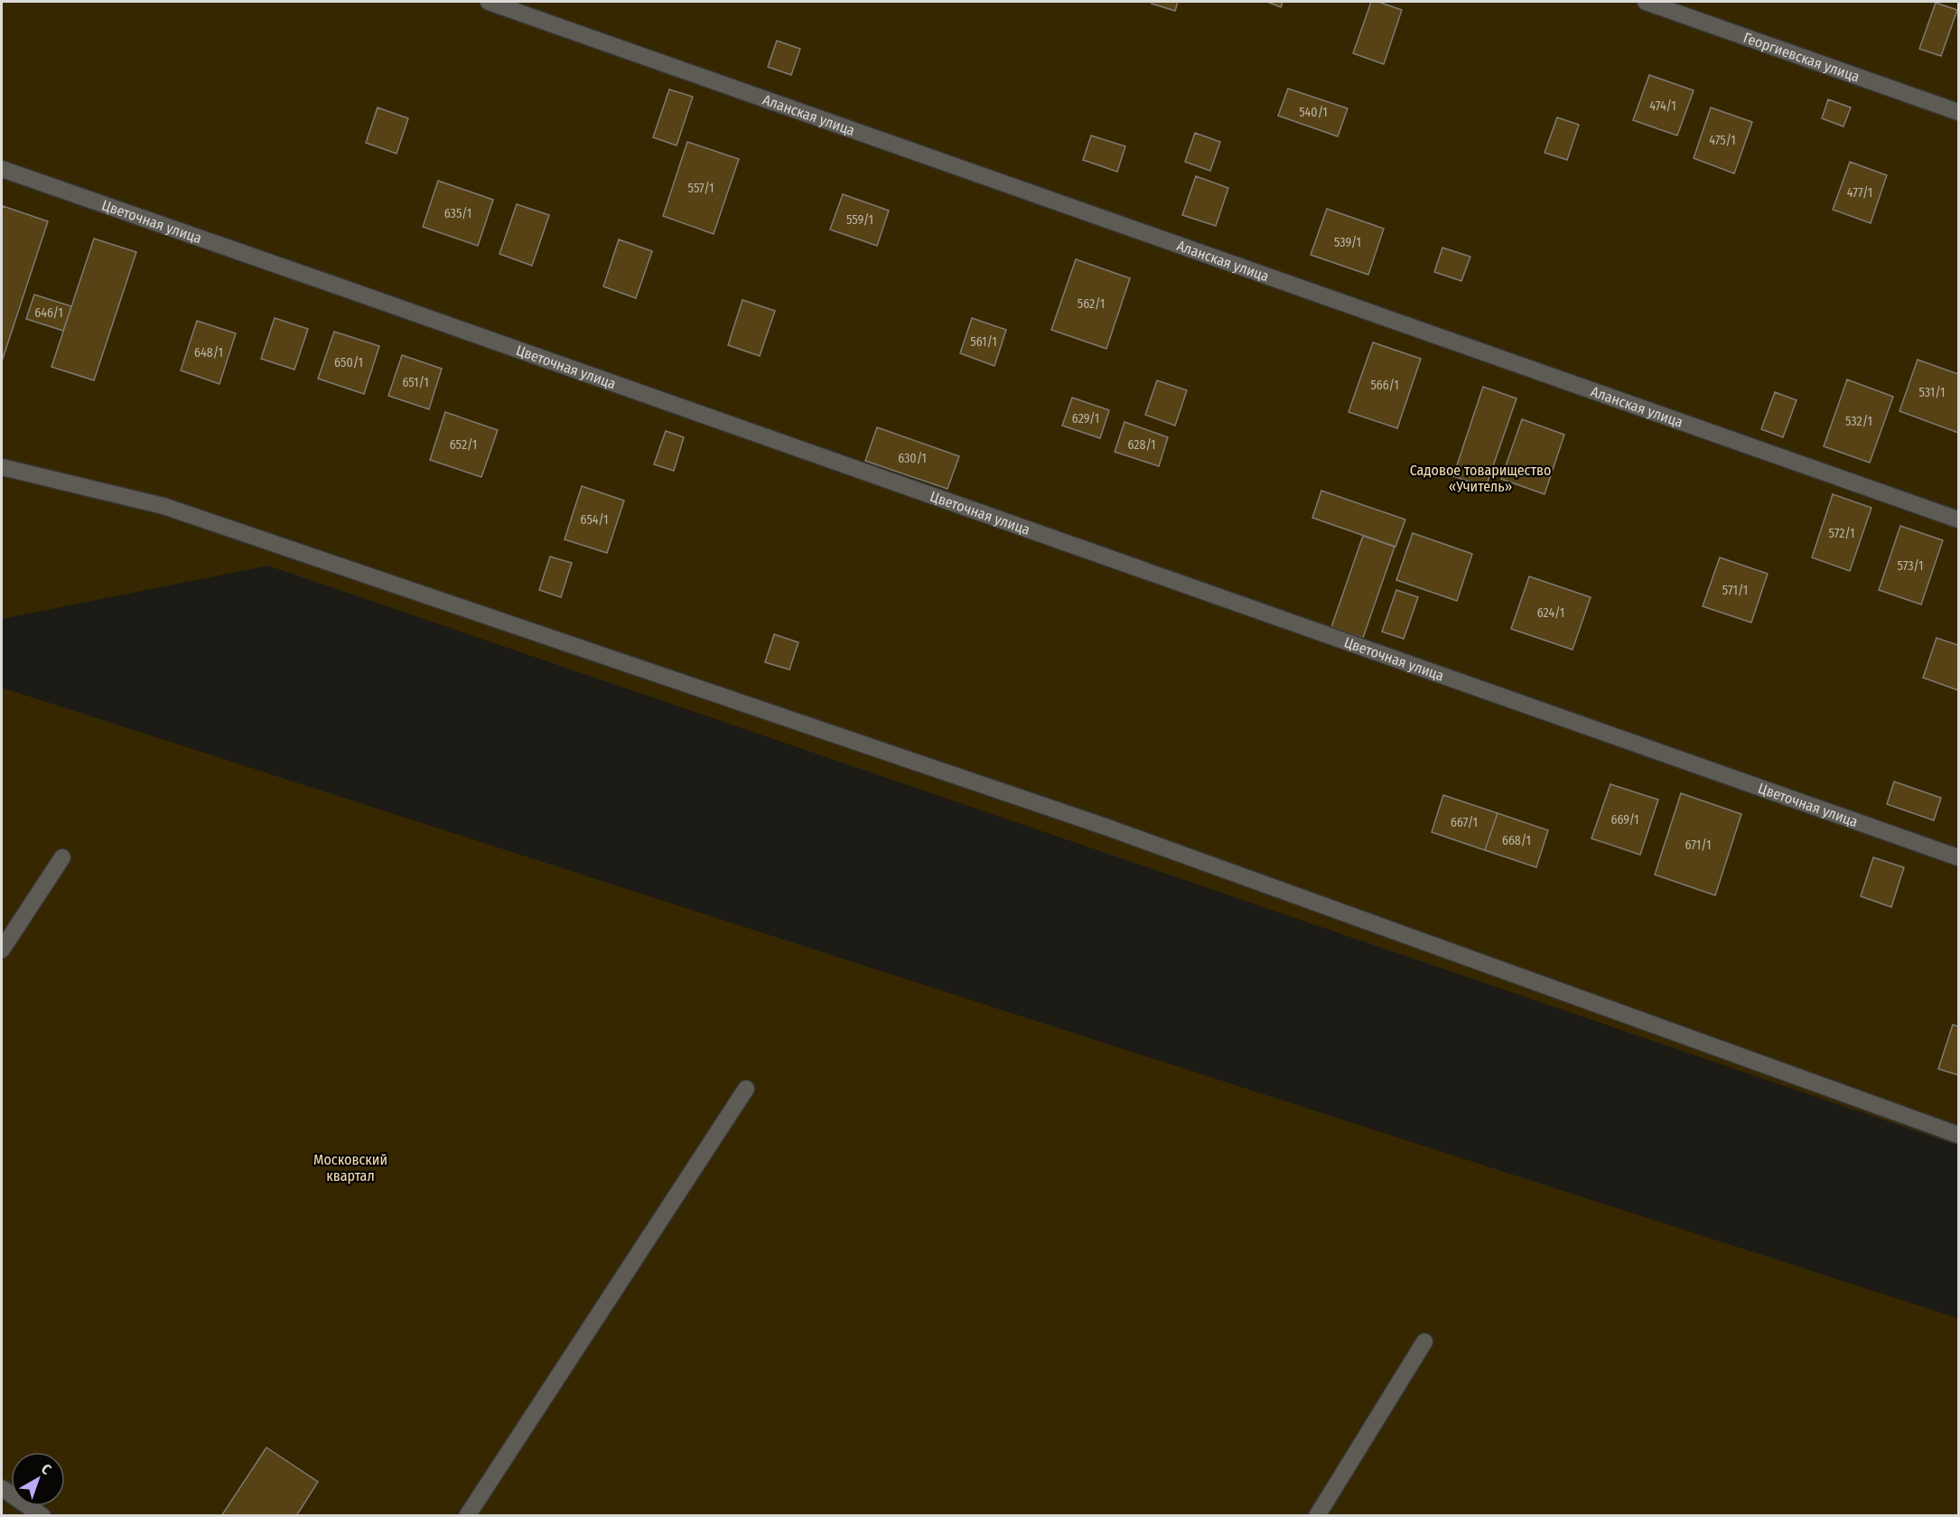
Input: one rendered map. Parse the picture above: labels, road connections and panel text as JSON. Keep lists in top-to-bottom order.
{
  "streets": {
    "street": ["Георгиевская улица", "Аланская улица", "Цветочная улица"]
  },
  "parks": ["Садовое товарищество «Учитель»", "Московский квартал"],
  "house_numbers": [
    "474/1",
    "540/1",
    "475/1",
    "557/1",
    "477/1",
    "635/1",
    "559/1",
    "539/1",
    "562/1",
    "646/1",
    "561/1",
    "648/1",
    "650/1",
    "651/1",
    "566/1",
    "531/1",
    "629/1",
    "532/1",
    "652/1",
    "628/1",
    "630/1",
    "654/1",
    "572/1",
    "573/1",
    "571/1",
    "624/1",
    "669/1",
    "667/1",
    "668/1",
    "671/1"
  ],
  "north": "top right"
}
